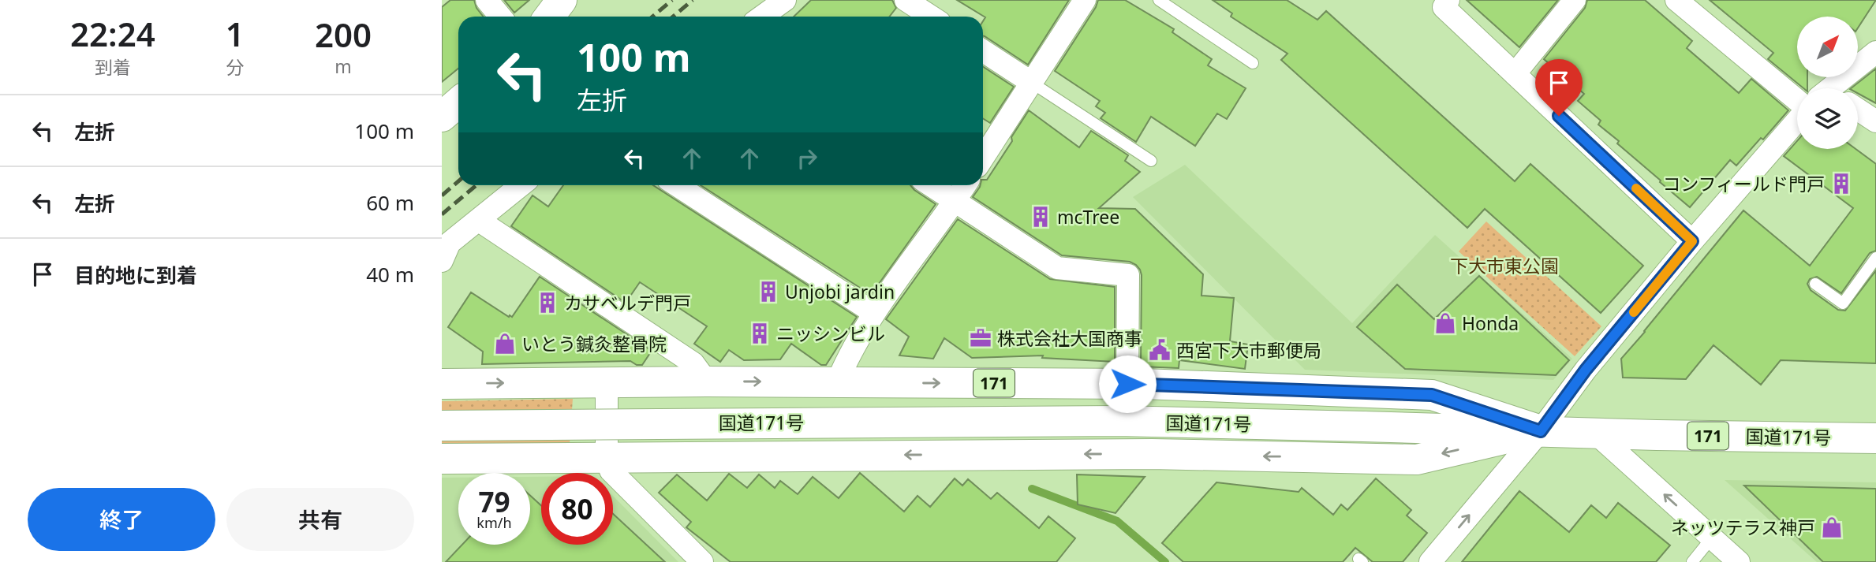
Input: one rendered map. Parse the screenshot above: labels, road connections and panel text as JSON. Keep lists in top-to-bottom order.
{
  "streets": {
    "main road": ["171", "国道171号"]
  },
  "crossings": [
    ["171", "国道171号"]
  ],
  "parks": ["下大市東公園"],
  "places": {
    "building": [
      "コンフィールド門戸",
      "mcTree",
      "Unjobi jardin",
      "カサベルデ門戸",
      "ニッシンビル"
    ],
    "shop": ["Honda", "いとう鍼灸整骨院", "ネッツテラス神戸"],
    "office": ["株式会社大国商事"],
    "public building": ["西宮下大市郵便局"]
  },
  "north": "top right",
  "page": {
    "eta": [
      "22:24",
      "到着",
      "1",
      "分",
      "200",
      "m"
    ],
    "turn": ["100 m", "左折"],
    "list": [
      {
        "name": "左折",
        "value": "100 m"
      },
      {
        "name": "左折",
        "value": "60 m"
      },
      {
        "name": "目的地に到着",
        "value": "40 m"
      }
    ],
    "speed": "79 km/h",
    "limit": "80",
    "buttons": ["終了", "共有"]
  }
}
